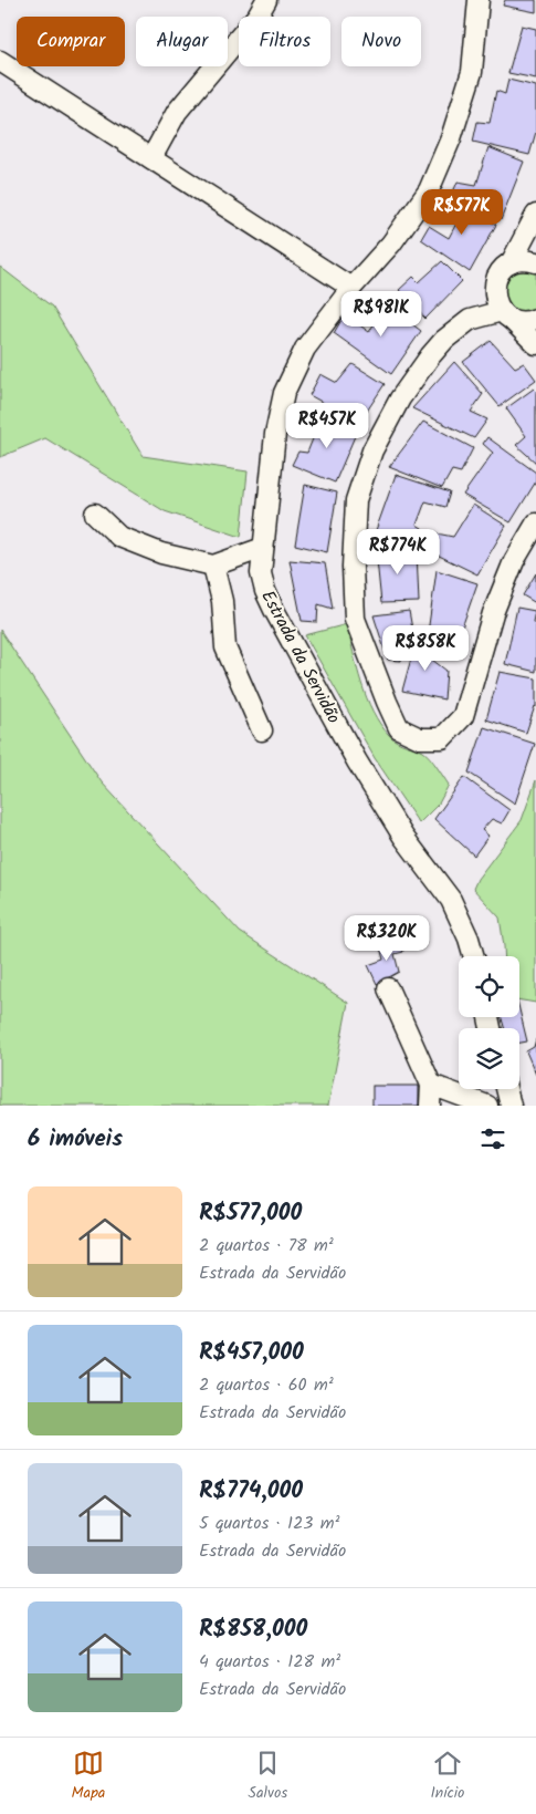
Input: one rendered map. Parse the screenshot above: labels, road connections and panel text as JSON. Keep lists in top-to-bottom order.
{
  "streets": {
    "street": ["Estrada da Servidão"]
  },
  "page": {
    "chip": [
      "Comprar",
      "Alugar",
      "Filtros",
      "Novo"
    ],
    "price": [
      "R$577K",
      "R$981K",
      "R$457K",
      "R$774K",
      "R$858K",
      "R$320K"
    ],
    "heading": "6 imóveis",
    "list": [
      {
        "name": "R$577,000",
        "note": "2 quartos · 78 m² · Estrada da Servidão"
      },
      {
        "name": "R$457,000",
        "note": "2 quartos · 60 m² · Estrada da Servidão"
      },
      {
        "name": "R$774,000",
        "note": "5 quartos · 123 m² · Estrada da Servidão"
      },
      {
        "name": "R$858,000",
        "note": "4 quartos · 128 m² · Estrada da Servidão"
      }
    ],
    "tabs": ["Mapa", "Salvos", "Início"]
  }
}
